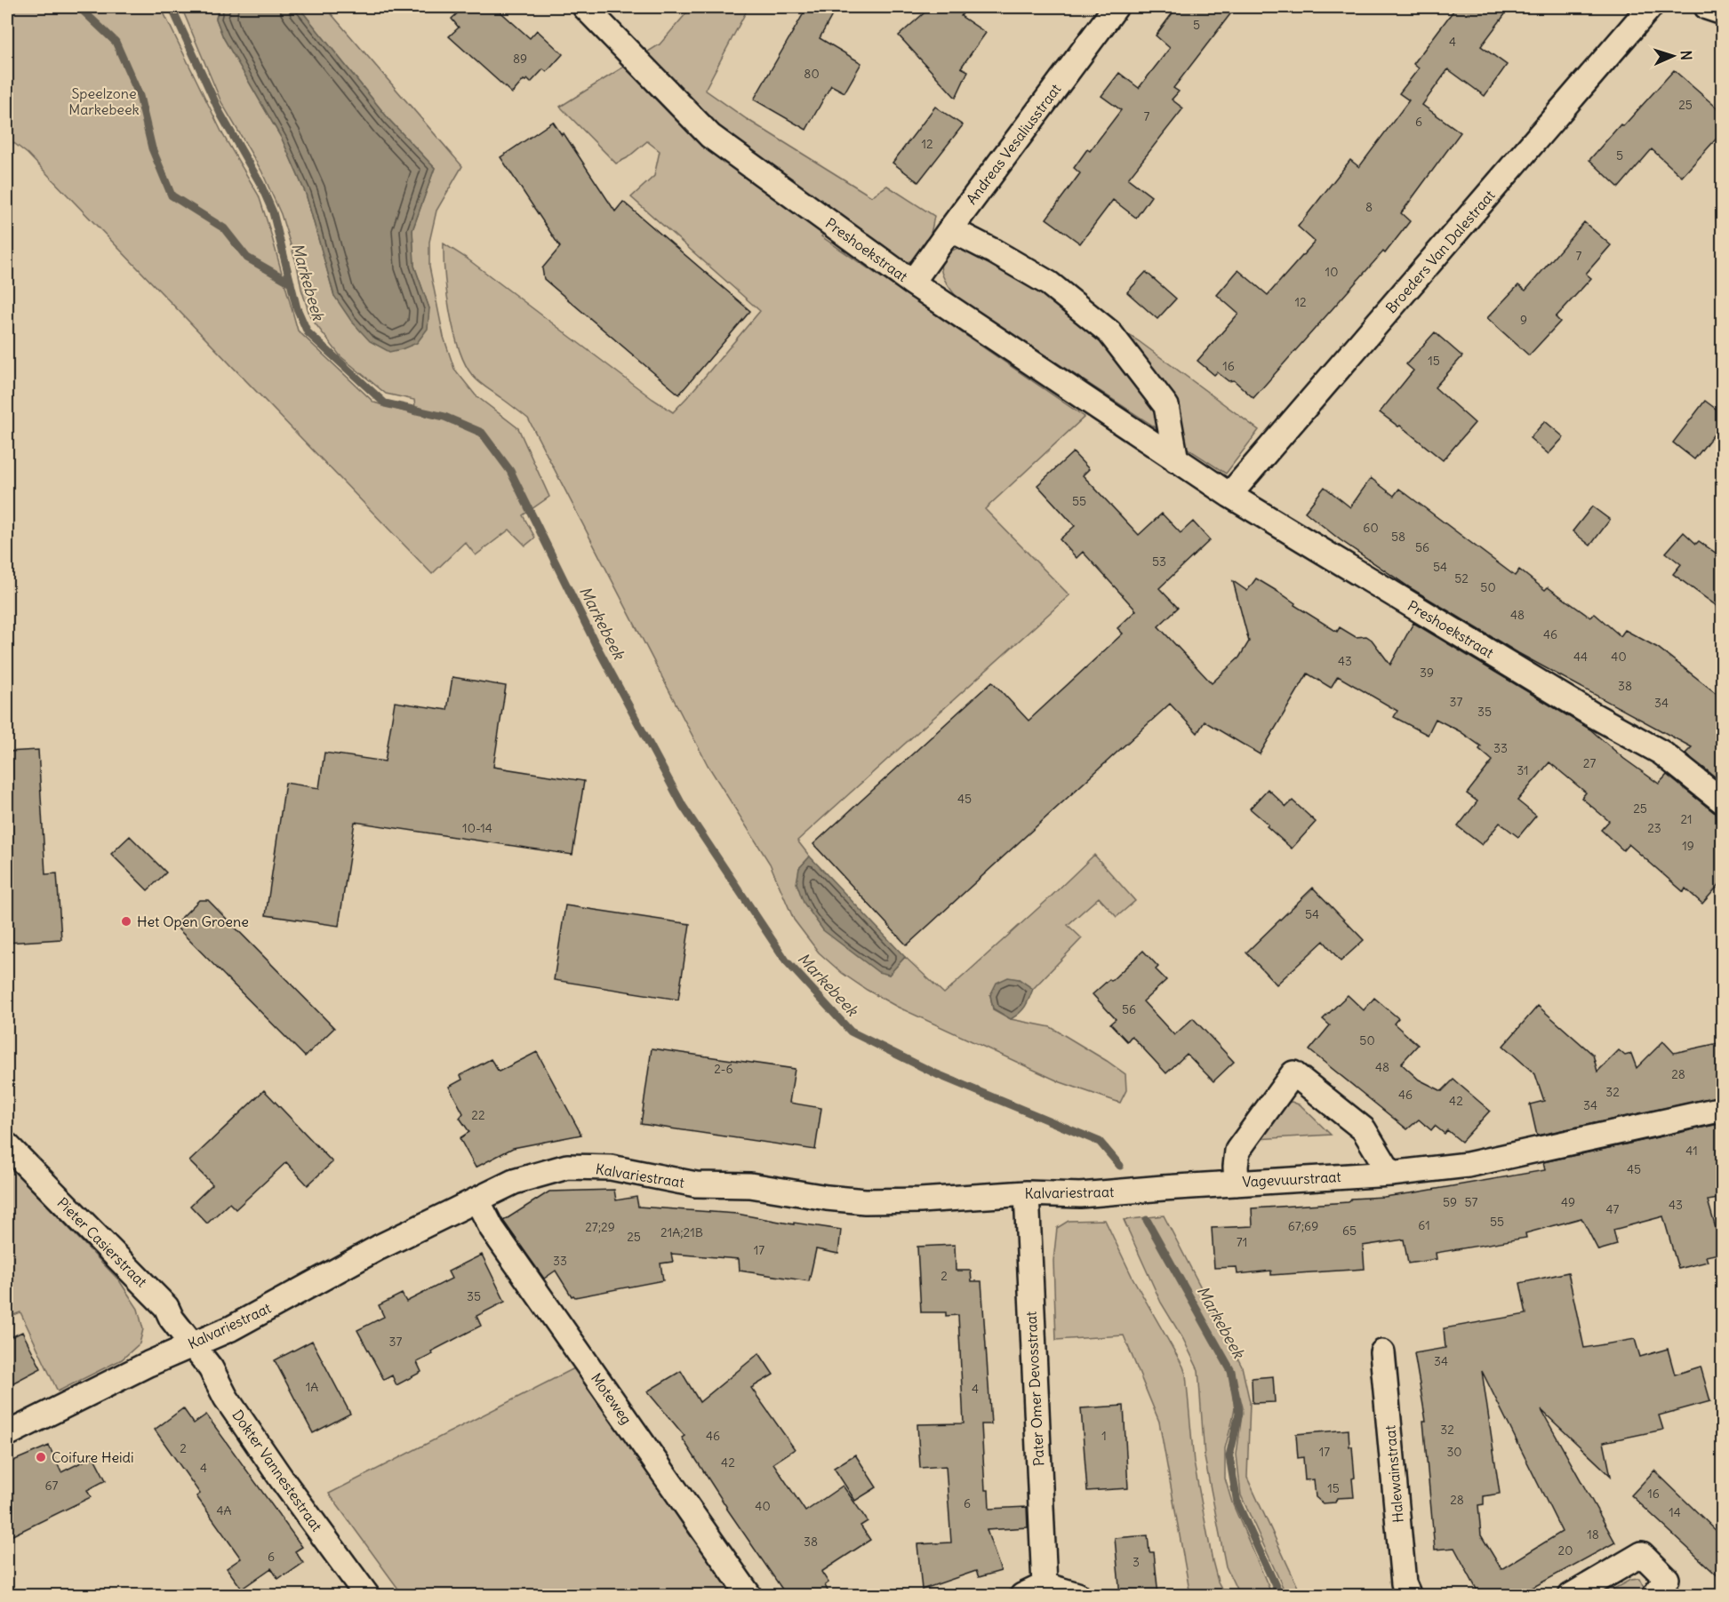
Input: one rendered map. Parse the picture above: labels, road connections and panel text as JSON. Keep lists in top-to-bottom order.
{
  "streets": {
    "street": [
      "Andreas Vesaliusstraat",
      "Preshoekstraat",
      "Broeders Van Dalestraat",
      "Kalvariestraat",
      "Vagevuurstraat",
      "Pieter Casierstraat",
      "Pater Omer Devosstraat",
      "Moteweg",
      "Dokter Vannestestraat",
      "Halewainstraat"
    ]
  },
  "crossings": [
    ["Andreas Vesaliusstraat", "Preshoekstraat"],
    ["Preshoekstraat", "Broeders Van Dalestraat"],
    ["Kalvariestraat", "Vagevuurstraat"],
    ["Kalvariestraat", "Pieter Casierstraat"],
    ["Kalvariestraat", "Pater Omer Devosstraat"],
    ["Kalvariestraat", "Moteweg"],
    ["Kalvariestraat", "Dokter Vannestestraat"],
    ["Pieter Casierstraat", "Dokter Vannestestraat"]
  ],
  "water": ["Markebeek"],
  "parks": ["Speelzone Markebeek"],
  "places": ["Het Open Groene", "Coifure Heidi"],
  "house_numbers": [
    "5",
    "4",
    "89",
    "80",
    "25",
    "7",
    "6",
    "12",
    "5",
    "8",
    "7",
    "10",
    "12",
    "9",
    "15",
    "16",
    "55",
    "60",
    "58",
    "56",
    "53",
    "54",
    "52",
    "50",
    "48",
    "46",
    "44",
    "40",
    "43",
    "39",
    "38",
    "37",
    "34",
    "35",
    "33",
    "27",
    "31",
    "45",
    "25",
    "21",
    "10-14",
    "23",
    "19",
    "54",
    "56",
    "50",
    "48",
    "2-6",
    "28",
    "32",
    "46",
    "42",
    "34",
    "22",
    "41",
    "45",
    "59",
    "57",
    "49",
    "43",
    "47",
    "55",
    "61",
    "67;69",
    "27;29",
    "65",
    "21A;21B",
    "25",
    "71",
    "17",
    "33",
    "2",
    "35",
    "37",
    "34",
    "1A",
    "4",
    "32",
    "46",
    "1",
    "2",
    "17",
    "30",
    "42",
    "4",
    "67",
    "15",
    "16",
    "28",
    "6",
    "40",
    "4A",
    "14",
    "18",
    "38",
    "20",
    "6",
    "3"
  ],
  "north": "right"
}
